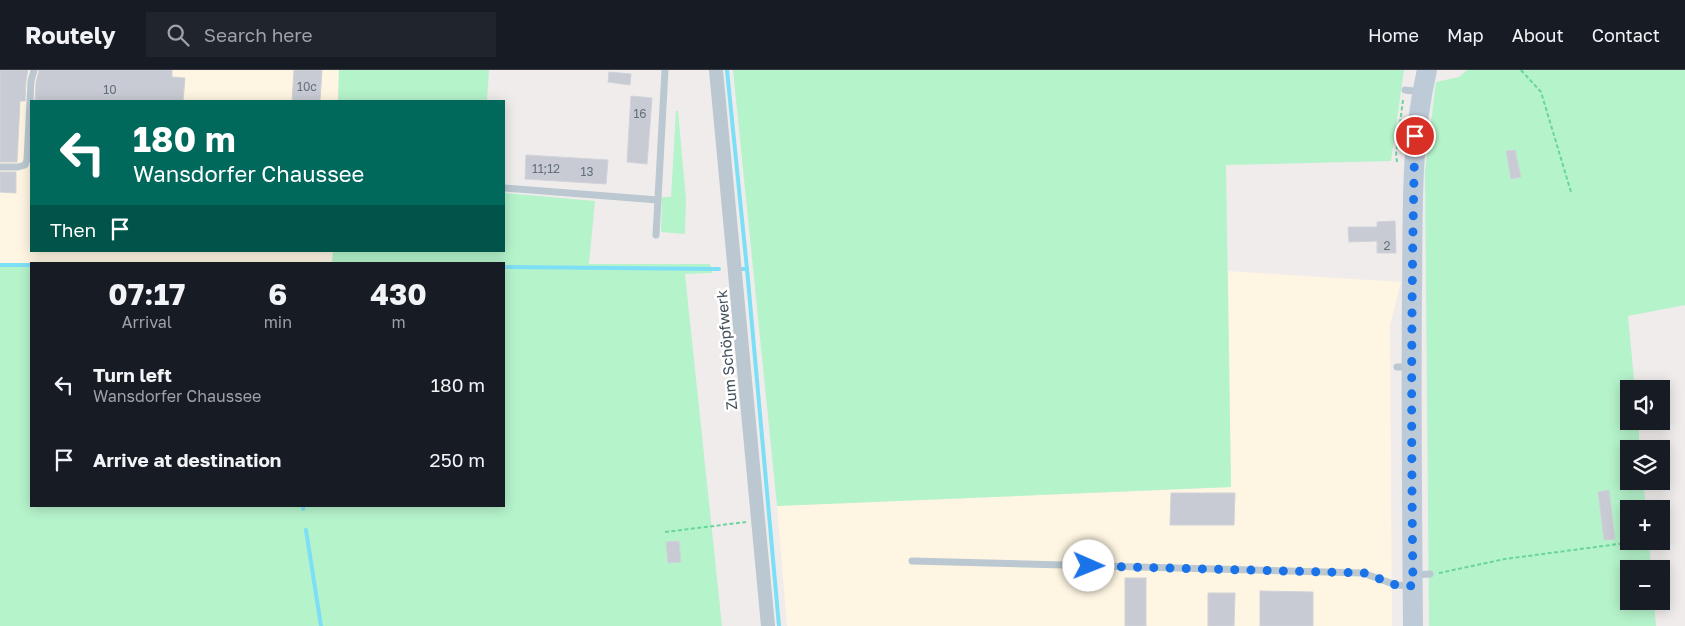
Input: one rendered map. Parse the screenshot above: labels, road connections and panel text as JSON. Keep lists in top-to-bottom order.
{
  "streets": {
    "street": ["Zum Schöpfwerk"]
  },
  "house_numbers": [
    "10c",
    "10",
    "16",
    "11;12",
    "13",
    "2"
  ],
  "page": {
    "header": "Routely",
    "search": "Search here",
    "nav": [
      "Home",
      "Map",
      "About",
      "Contact"
    ],
    "turn": ["180 m", "Wansdorfer Chaussee"],
    "then": "Then",
    "eta": [
      "07:17",
      "Arrival",
      "6",
      "min",
      "430",
      "m"
    ],
    "list": [
      {
        "name": "Turn left",
        "note": "Wansdorfer Chaussee",
        "value": "180 m"
      },
      {
        "name": "Arrive at destination",
        "value": "250 m"
      }
    ],
    "map_buttons": ["+", "−"]
  }
}
